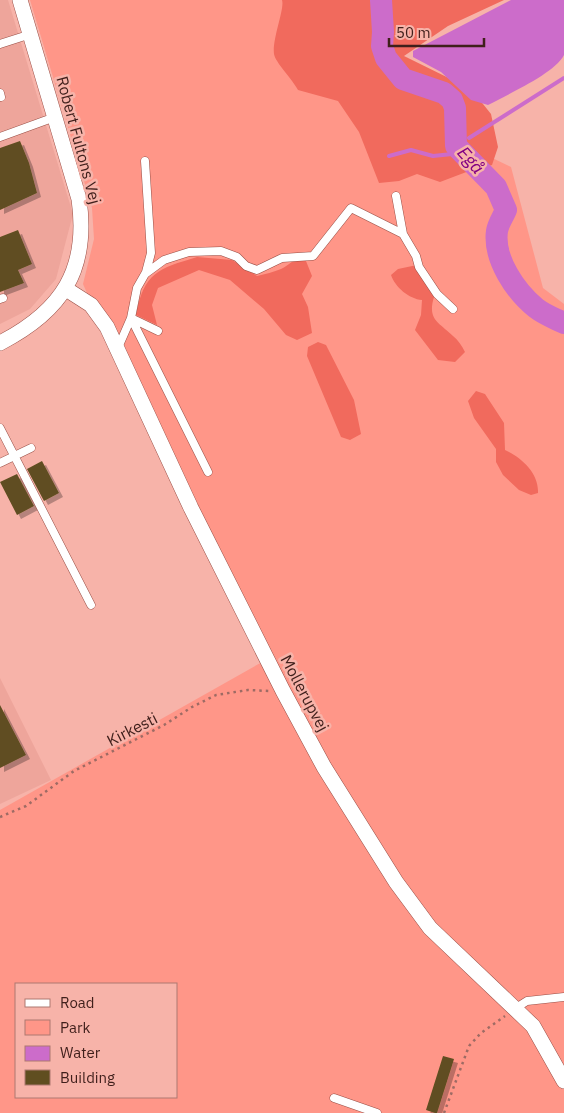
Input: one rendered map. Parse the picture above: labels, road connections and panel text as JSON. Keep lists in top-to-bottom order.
{
  "streets": {
    "street": ["Robert Fultons Vej", "Mollerupvej"],
    "path": ["Kirkesti"]
  },
  "crossings": [
    ["Robert Fultons Vej", "Mollerupvej"],
    ["Mollerupvej", "Kirkesti"]
  ],
  "water": ["Egå"],
  "legend": [
    "Road",
    "Park",
    "Water",
    "Building"
  ],
  "scale_bar": "50 m"
}
